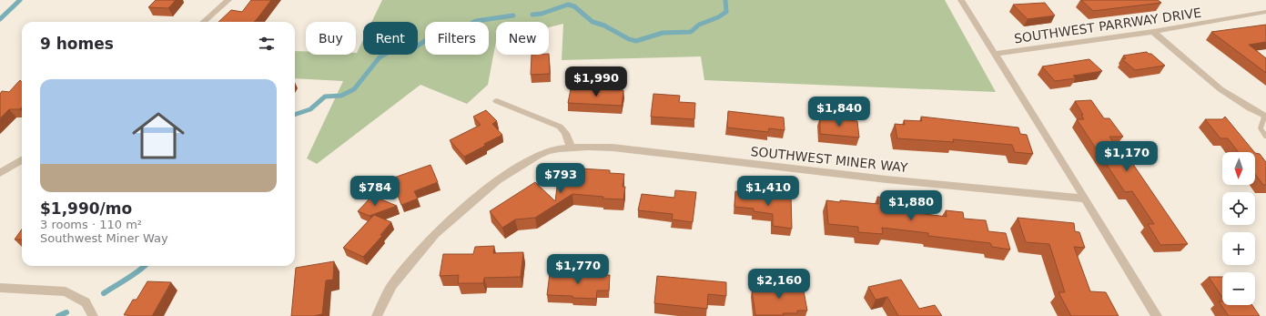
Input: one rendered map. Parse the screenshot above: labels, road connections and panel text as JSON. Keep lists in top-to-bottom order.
{
  "streets": {
    "street": ["SOUTHWEST PARRWAY DRIVE", "SOUTHWEST MINER WAY"]
  },
  "north": "bottom",
  "page": {
    "chip": [
      "Buy",
      "Rent",
      "Filters",
      "New"
    ],
    "heading": "9 homes",
    "list": [
      {
        "name": "$1,990/mo",
        "note": "3 rooms · 110 m² · Southwest Miner Way"
      }
    ],
    "price": [
      "$1,990",
      "$1,840",
      "$1,170",
      "$793",
      "$784",
      "$1,410",
      "$1,880",
      "$1,770",
      "$2,160"
    ],
    "map_buttons": ["+", "−"]
  }
}
